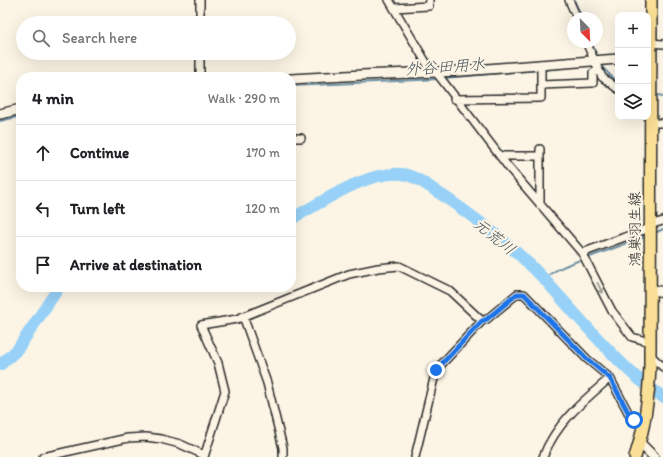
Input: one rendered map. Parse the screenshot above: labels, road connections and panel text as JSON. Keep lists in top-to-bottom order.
{
  "streets": {
    "main road": ["鴻巣羽生線"]
  },
  "water": ["外谷田用水", "元荒川"],
  "north": "bottom right",
  "page": {
    "map_buttons": ["+", "−"],
    "search": "Search here",
    "heading": ["4 min", "Walk · 290 m"],
    "list": [
      ["Continue", "170 m"],
      ["Turn left", "120 m"],
      "Arrive at destination"
    ]
  }
}
